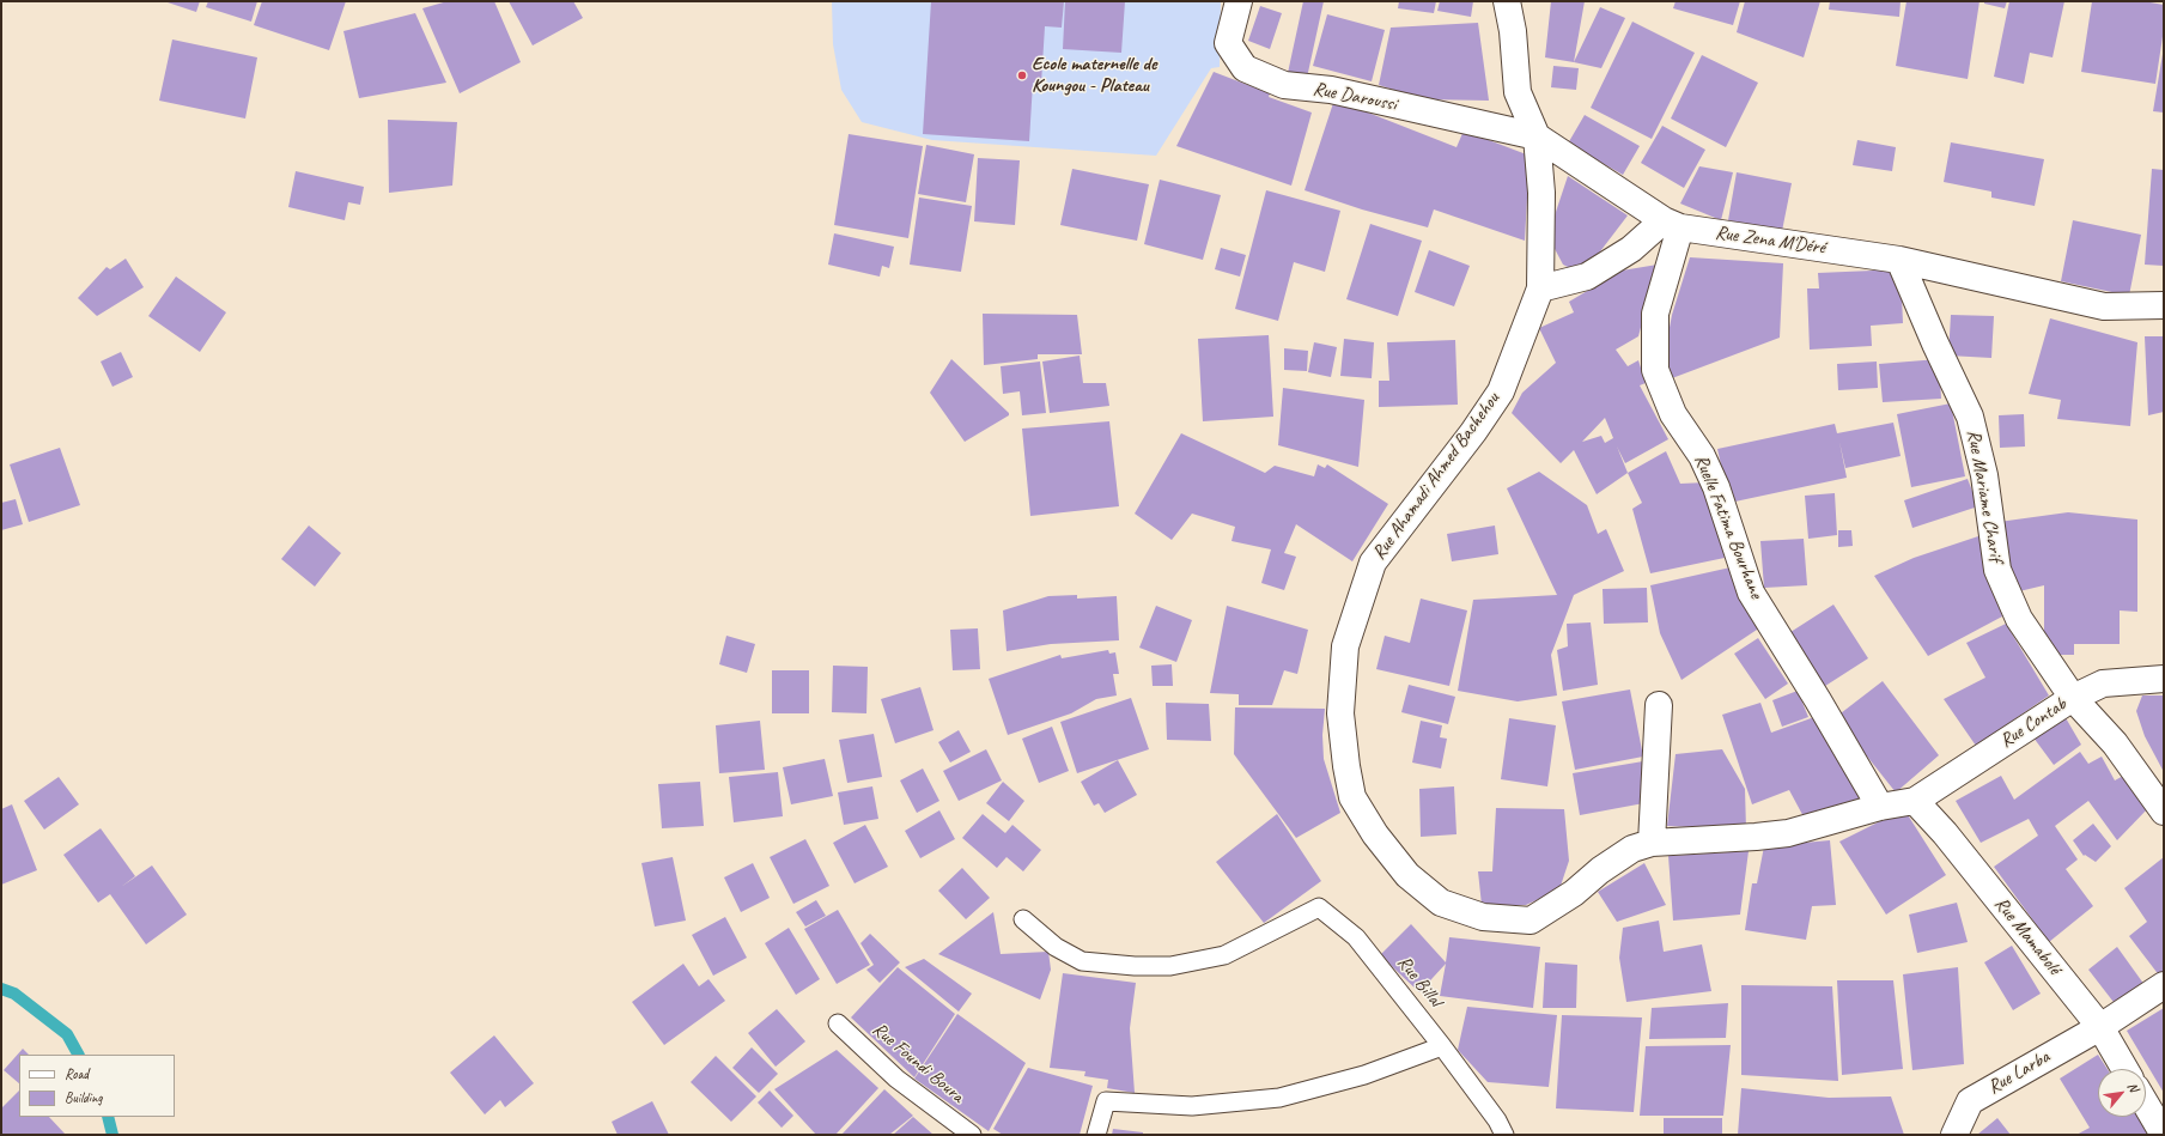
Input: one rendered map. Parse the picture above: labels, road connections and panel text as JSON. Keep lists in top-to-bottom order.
{
  "streets": {
    "street": [
      "Rue Daroussi",
      "Rue Zena M'Déré",
      "Rue Ahamadi Ahmed Bachehou",
      "Rue Mariame Charif",
      "Ruelle Fatima Bourhane",
      "Rue Contab",
      "Rue Mamabolé",
      "Rue Larba"
    ],
    "lane": ["Rue Billal", "Rue Foundi Boura"]
  },
  "crossings": [
    ["Rue Daroussi", "Rue Zena M'Déré"],
    ["Rue Daroussi", "Rue Ahamadi Ahmed Bachehou"],
    ["Rue Zena M'Déré", "Rue Ahamadi Ahmed Bachehou"],
    ["Rue Zena M'Déré", "Rue Mariame Charif"],
    ["Rue Zena M'Déré", "Ruelle Fatima Bourhane"],
    ["Rue Ahamadi Ahmed Bachehou", "Ruelle Fatima Bourhane"],
    ["Rue Ahamadi Ahmed Bachehou", "Rue Contab"],
    ["Rue Ahamadi Ahmed Bachehou", "Rue Mamabolé"],
    ["Rue Mariame Charif", "Rue Contab"],
    ["Rue Contab", "Rue Mamabolé"],
    ["Rue Mamabolé", "Rue Larba"]
  ],
  "places": ["Ecole maternelle de Koungou - Plateau"],
  "legend": ["Road", "Building"],
  "north": "top right"
}
